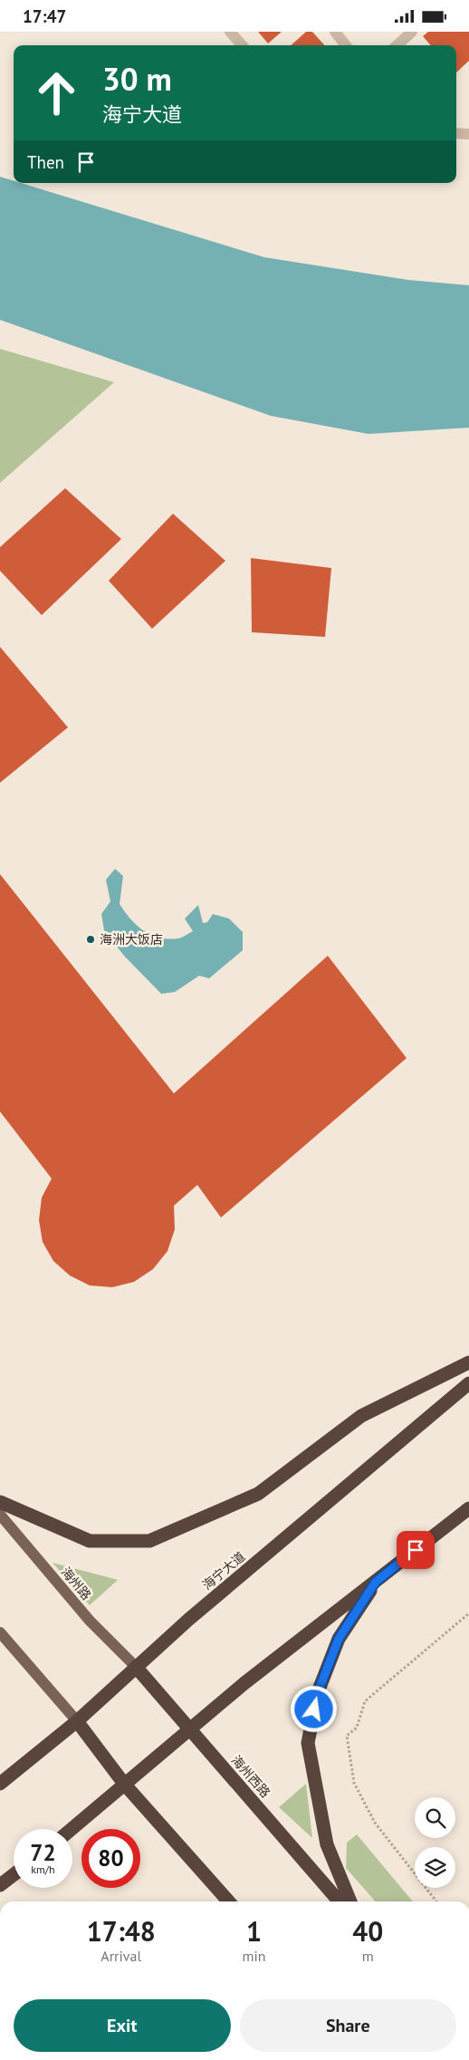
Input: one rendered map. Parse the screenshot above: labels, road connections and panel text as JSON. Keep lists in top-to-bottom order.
{
  "streets": {
    "highway": ["海宁大道", "海州西路"],
    "main road": ["海州路"]
  },
  "crossings": [
    ["海宁大道", "海州路"],
    ["海宁大道", "海州西路"],
    ["海州路", "海州西路"]
  ],
  "places": ["海洲大饭店"],
  "page": {
    "status": "17:47",
    "turn": ["30 m", "海宁大道"],
    "then": "Then",
    "speed": "72 km/h",
    "limit": "80",
    "eta": [
      "17:48",
      "Arrival",
      "1",
      "min",
      "40",
      "m"
    ],
    "buttons": ["Exit", "Share"]
  }
}
